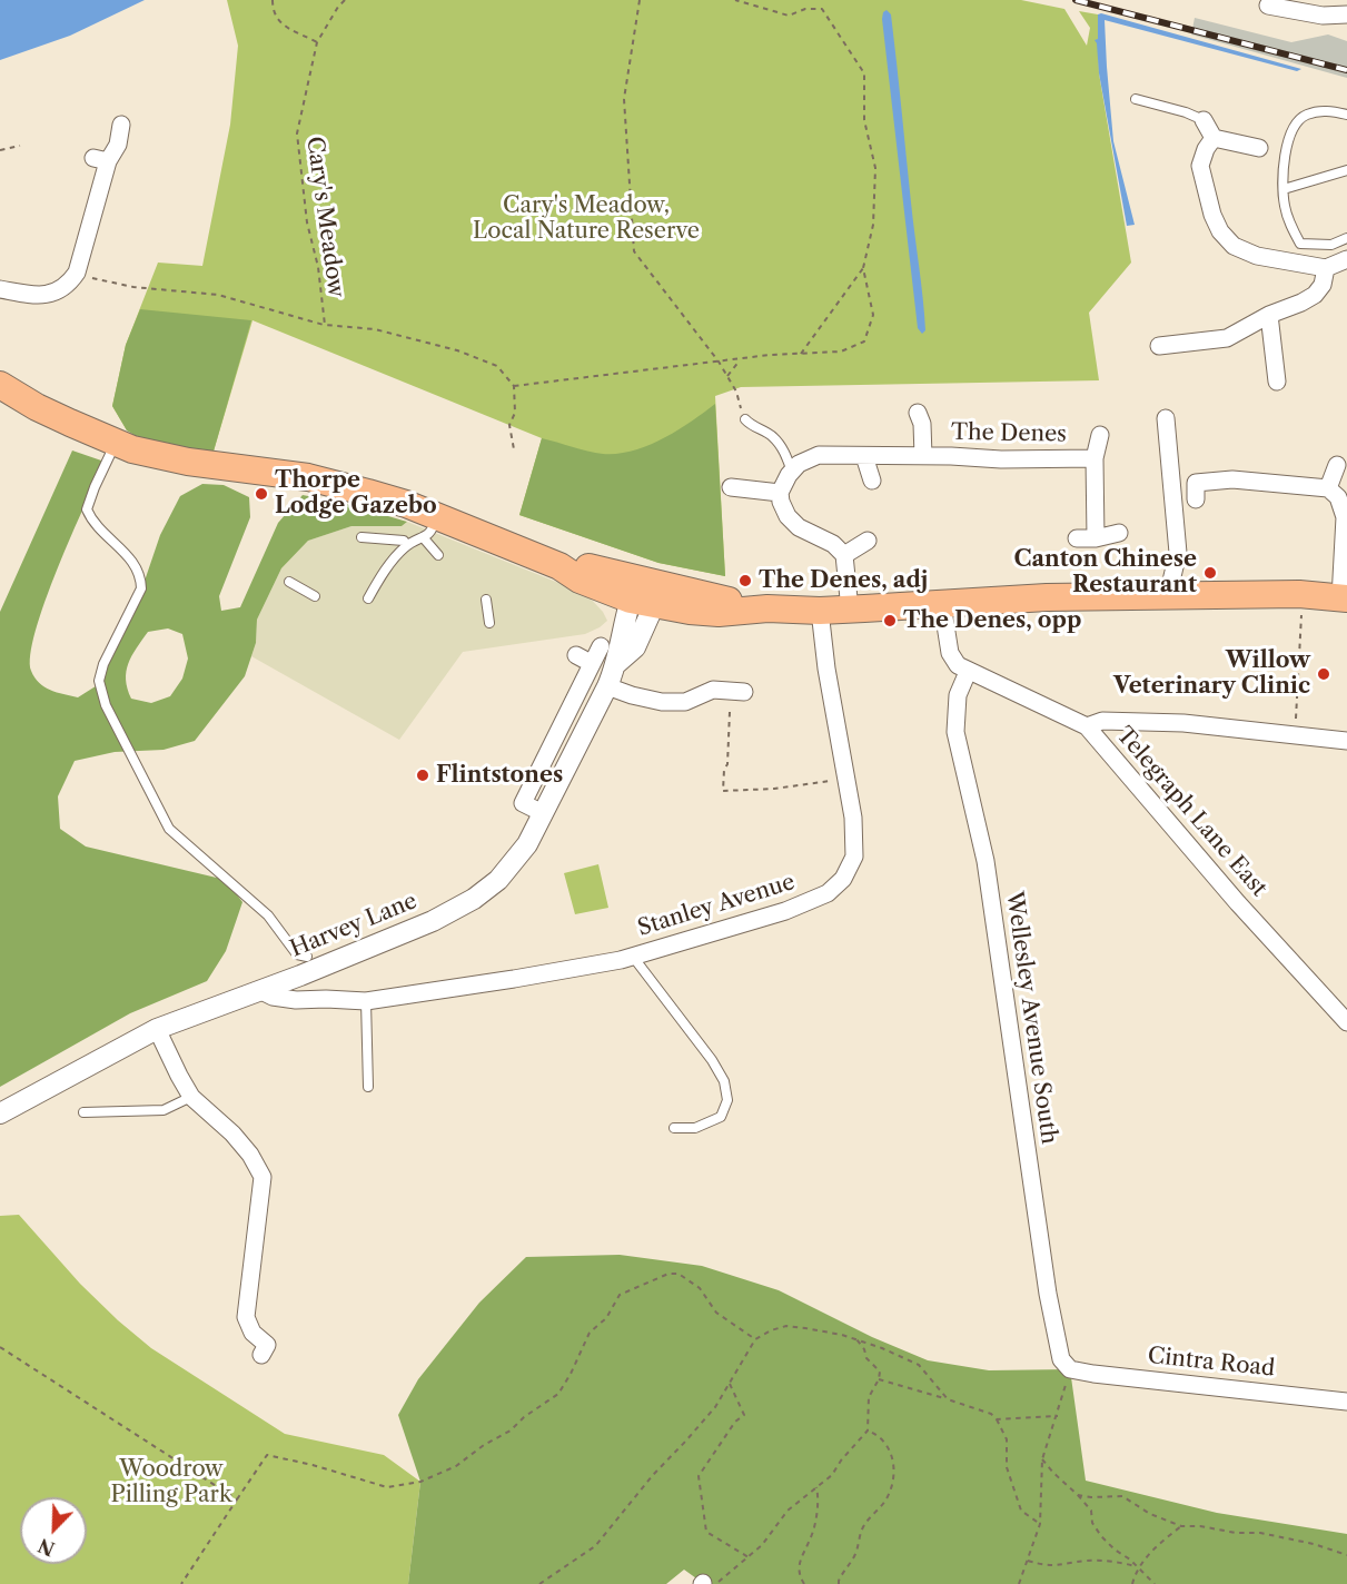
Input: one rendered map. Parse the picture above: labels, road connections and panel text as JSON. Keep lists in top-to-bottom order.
{
  "streets": {
    "street": [
      "The Denes",
      "Telegraph Lane East",
      "Stanley Avenue",
      "Harvey Lane",
      "Wellesley Avenue South",
      "Cintra Road"
    ],
    "path": ["Cary's Meadow"]
  },
  "crossings": [
    ["Telegraph Lane East", "Wellesley Avenue South"],
    ["Stanley Avenue", "Harvey Lane"],
    ["Wellesley Avenue South", "Cintra Road"]
  ],
  "parks": ["Cary's Meadow, Local Nature Reserve", "Woodrow Pilling Park"],
  "places": [
    "Thorpe Lodge Gazebo",
    "Canton Chinese Restaurant",
    "The Denes, adj",
    "The Denes, opp",
    "Willow Veterinary Clinic",
    "Flintstones"
  ],
  "north": "bottom left"
}
